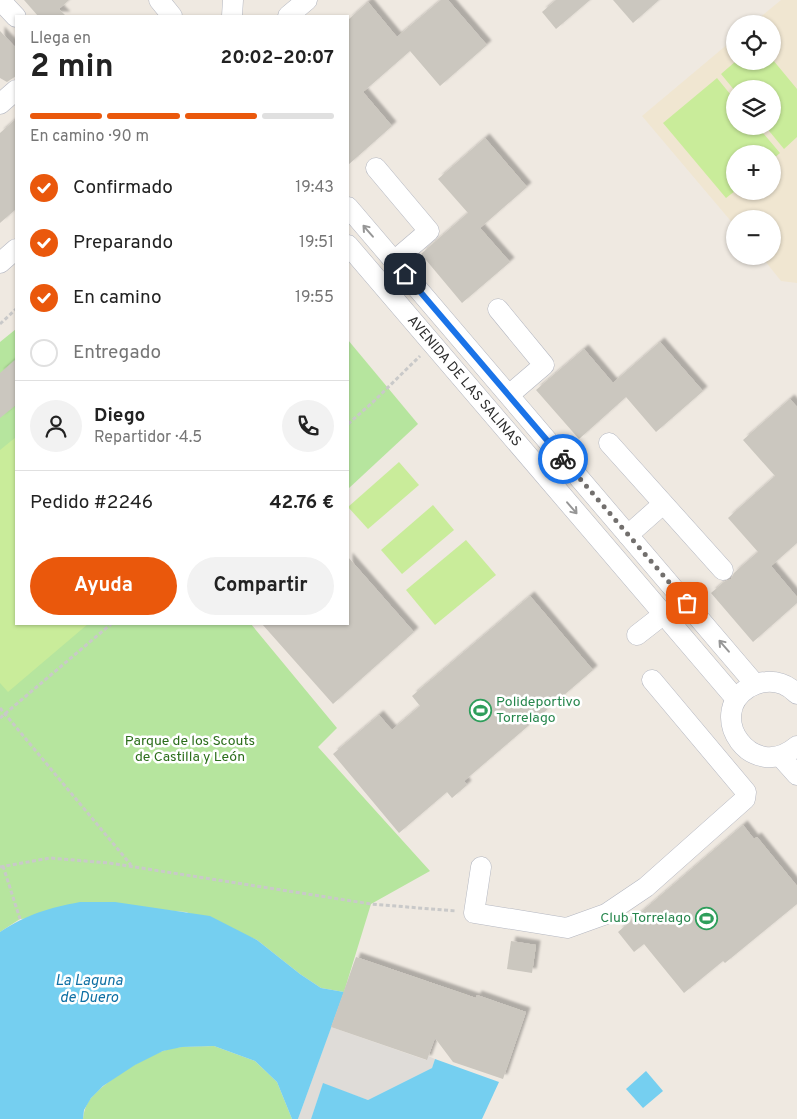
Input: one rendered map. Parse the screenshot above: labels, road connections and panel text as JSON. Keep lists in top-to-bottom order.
{
  "streets": {
    "street": ["AVENIDA DE LAS SALINAS"]
  },
  "water": ["La Laguna de Duero"],
  "parks": ["Parque de los Scouts de Castilla y León"],
  "places": {
    "sports": ["Polideportivo Torrelago", "Club Torrelago"]
  },
  "page": {
    "map_buttons": ["+", "−"],
    "heading": ["2 min", "Llega en", "20:02–20:07"],
    "panel": [
      "Diego",
      "Repartidor · 4.5",
      "Pedido #2246",
      "42.76 €"
    ],
    "bar": "En camino · 90 m",
    "list": [
      ["Confirmado", "19:43"],
      ["Preparando", "19:51"],
      ["En camino", "19:55"],
      "Entregado"
    ],
    "buttons": ["Ayuda", "Compartir"]
  }
}
